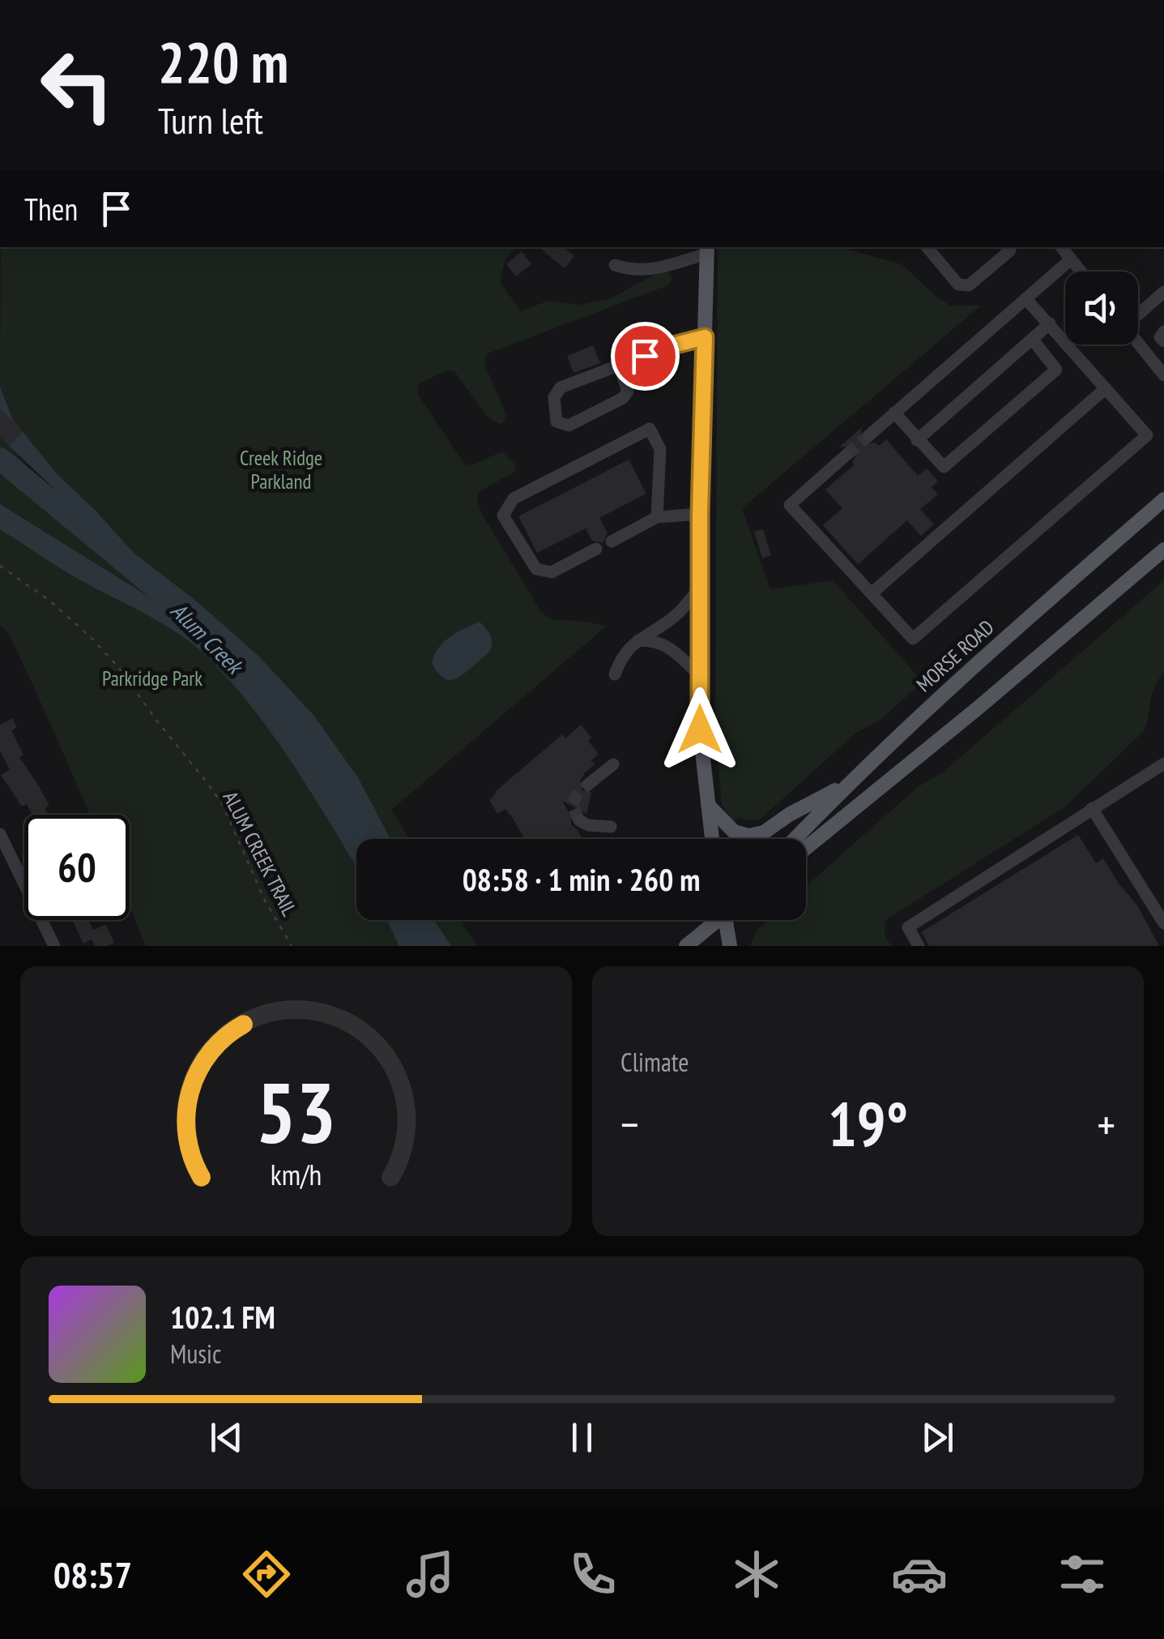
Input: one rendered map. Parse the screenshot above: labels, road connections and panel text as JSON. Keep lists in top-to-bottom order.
{
  "streets": {
    "main road": ["MORSE ROAD"],
    "path": ["ALUM CREEK TRAIL"]
  },
  "water": ["Alum Creek"],
  "parks": ["Creek Ridge Parkland", "Parkridge Park"],
  "page": {
    "turn": ["220 m", "Turn left"],
    "then": "Then",
    "limit": "60",
    "trip": "08:58 · 1 min · 260 m",
    "tile": "Climate",
    "heat": ["−", "19°", "+"],
    "song": ["102.1 FM", "Music"],
    "tabs": "08:57",
    "gauge": ["53", "km/h"]
  }
}
